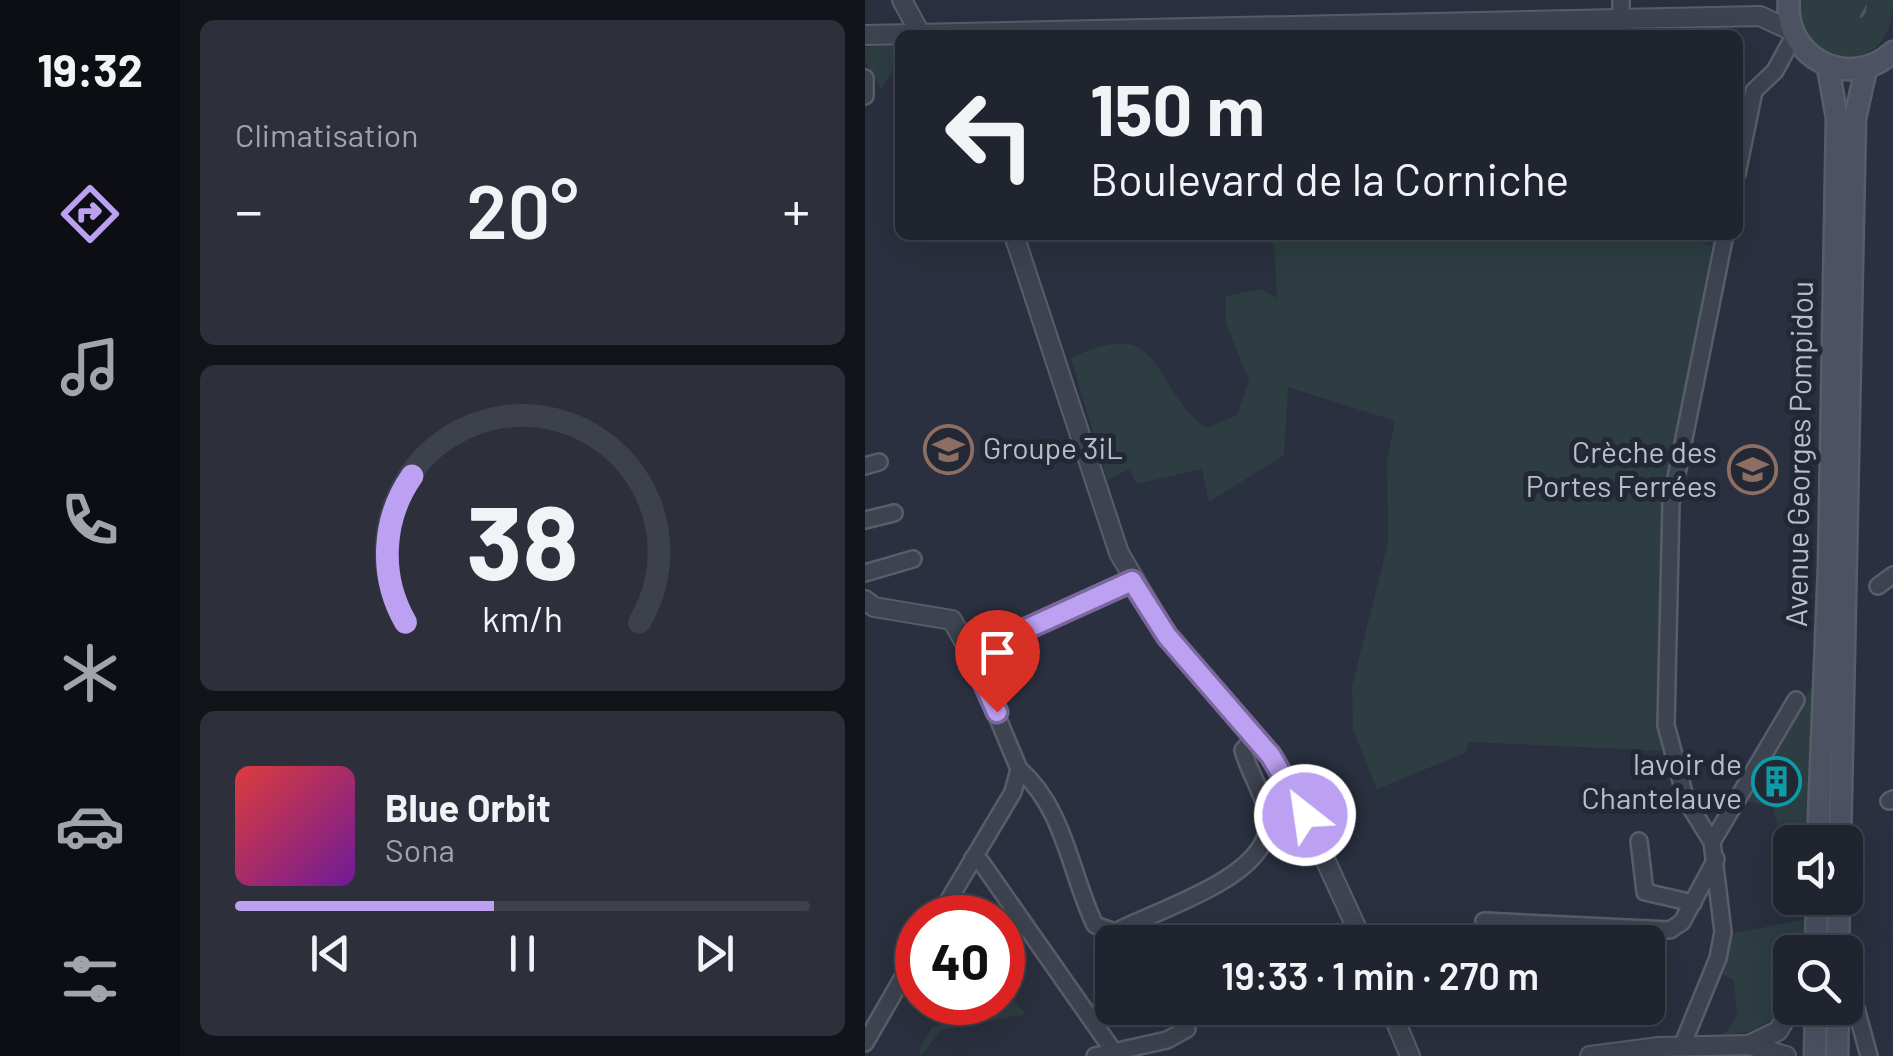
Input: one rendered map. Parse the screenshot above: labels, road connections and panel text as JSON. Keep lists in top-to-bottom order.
{
  "streets": {
    "main road": ["Avenue Georges Pompidou"]
  },
  "places": {
    "school or university": ["Groupe 3iL", "Crèche des Portes Ferrées"],
    "building": ["lavoir de Chantelauve"]
  },
  "page": {
    "tabs": "19:32",
    "tile": "Climatisation",
    "turn": ["150 m", "Boulevard de la Corniche"],
    "heat": ["−", "20°", "+"],
    "song": ["Blue Orbit", "Sona"],
    "limit": "40",
    "trip": "19:33 · 1 min · 270 m",
    "gauge": ["38", "km/h"]
  }
}
